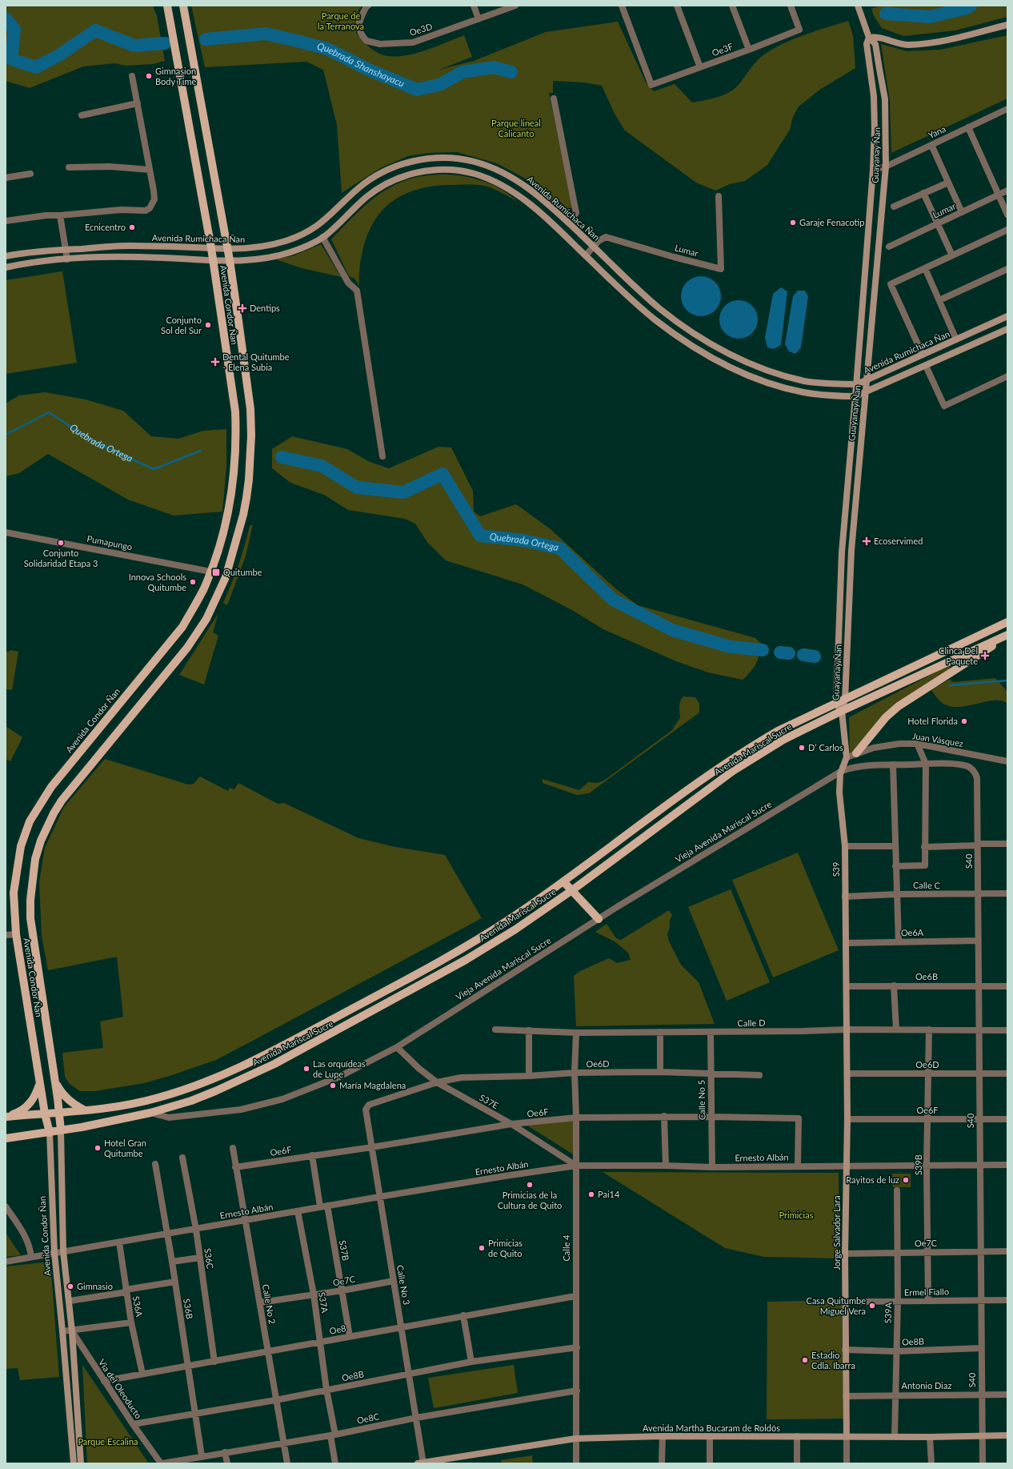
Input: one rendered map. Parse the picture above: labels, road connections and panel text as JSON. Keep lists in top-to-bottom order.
{
  "streets": {
    "main road": [
      "Guayanay Ñan",
      "Avenida Rumichaca Ñan",
      "Avenida Condor Ñan",
      "Avenida Mariscal Sucre",
      "S39",
      "Jorge Salvador Lara",
      "Avenida Martha Bucaram de Roldós"
    ],
    "street": [
      "Oe3D",
      "Oe3F",
      "Yana",
      "Lumar",
      "Pumapungo",
      "Juan Vásquez",
      "Vieja Avenida Mariscal Sucre",
      "S40",
      "Calle C",
      "Oe6A",
      "Oe6B",
      "Calle D",
      "Oe6D",
      "Calle No 5",
      "S37E",
      "Oe6F",
      "Ernesto Albán",
      "S39B",
      "Oe7C",
      "Calle 4",
      "S37B",
      "S36C",
      "Calle No 3",
      "Ermel Fiallo",
      "S37A",
      "Calle No 2",
      "S36A",
      "S36B",
      "S39A",
      "Oe8",
      "Oe8B",
      "Antonio Diaz",
      "Via del Oleoducto",
      "Oe8C"
    ]
  },
  "crossings": [
    ["Yana", "Guayanay Ñan"],
    ["Guayanay Ñan", "Avenida Rumichaca Ñan"],
    ["Guayanay Ñan", "Avenida Mariscal Sucre"],
    ["Guayanay Ñan", "S39"],
    ["Avenida Rumichaca Ñan", "Lumar"],
    ["Avenida Rumichaca Ñan", "Avenida Condor Ñan"],
    ["Avenida Condor Ñan", "Pumapungo"],
    ["Avenida Condor Ñan", "Avenida Mariscal Sucre"],
    ["Avenida Condor Ñan", "Ernesto Albán"],
    ["Avenida Condor Ñan", "Via del Oleoducto"],
    ["Juan Vásquez", "S39"],
    ["Avenida Mariscal Sucre", "Vieja Avenida Mariscal Sucre"],
    ["Avenida Mariscal Sucre", "S39"],
    ["Vieja Avenida Mariscal Sucre", "S39"],
    ["Vieja Avenida Mariscal Sucre", "S37E"],
    ["S40", "Calle C"],
    ["S40", "Oe6A"],
    ["S40", "Oe6B"],
    ["S40", "Calle D"],
    ["S40", "Oe6D"],
    ["S40", "Oe6F"],
    ["S40", "Ernesto Albán"],
    ["S40", "Oe7C"],
    ["S40", "Ermel Fiallo"],
    ["S40", "Oe8B"],
    ["S40", "Antonio Diaz"],
    ["S40", "Avenida Martha Bucaram de Roldós"],
    ["S39", "Calle C"],
    ["S39", "Oe6A"],
    ["S39", "Oe6B"],
    ["S39", "Calle D"],
    ["S39", "Jorge Salvador Lara"],
    ["Calle D", "Calle No 5"],
    ["Calle D", "S39B"],
    ["Calle D", "Jorge Salvador Lara"],
    ["Calle D", "Calle 4"],
    ["Oe6D", "Calle No 5"],
    ["Oe6D", "S37E"],
    ["Oe6D", "S39B"],
    ["Oe6D", "Jorge Salvador Lara"],
    ["Oe6D", "Calle 4"],
    ["Oe6D", "Calle No 3"],
    ["Calle No 5", "Oe6F"],
    ["Calle No 5", "Ernesto Albán"],
    ["S37E", "Oe6F"],
    ["S37E", "Ernesto Albán"],
    ["S37E", "Calle 4"],
    ["Oe6F", "Ernesto Albán"],
    ["Oe6F", "S39B"],
    ["Oe6F", "Jorge Salvador Lara"],
    ["Oe6F", "Calle 4"],
    ["Oe6F", "Calle No 3"],
    ["Oe6F", "Calle No 2"],
    ["Ernesto Albán", "S39B"],
    ["Ernesto Albán", "Jorge Salvador Lara"],
    ["Ernesto Albán", "Calle 4"],
    ["Ernesto Albán", "S37B"],
    ["Ernesto Albán", "S36C"],
    ["Ernesto Albán", "Calle No 3"],
    ["Ernesto Albán", "S37A"],
    ["Ernesto Albán", "Calle No 2"],
    ["Ernesto Albán", "S36A"],
    ["Ernesto Albán", "S36B"],
    ["S39B", "Oe7C"],
    ["S39B", "Ermel Fiallo"],
    ["Jorge Salvador Lara", "Oe7C"],
    ["Jorge Salvador Lara", "Ermel Fiallo"],
    ["Jorge Salvador Lara", "Oe8B"],
    ["Jorge Salvador Lara", "Antonio Diaz"],
    ["Jorge Salvador Lara", "Avenida Martha Bucaram de Roldós"],
    ["Oe7C", "S37B"],
    ["Oe7C", "Calle No 3"],
    ["Oe7C", "S37A"],
    ["Oe7C", "Calle No 2"],
    ["Oe7C", "S39A"],
    ["Calle 4", "Oe8"],
    ["Calle 4", "Oe8B"],
    ["Calle 4", "Oe8C"],
    ["Calle 4", "Avenida Martha Bucaram de Roldós"],
    ["S37B", "Oe8"],
    ["S36C", "Oe8"],
    ["Calle No 3", "Oe8"],
    ["Calle No 3", "Oe8B"],
    ["Calle No 3", "Oe8C"],
    ["Calle No 3", "Avenida Martha Bucaram de Roldós"],
    ["Ermel Fiallo", "S39A"],
    ["S37A", "Oe8"],
    ["S37A", "Oe8B"],
    ["S37A", "Oe8C"],
    ["Calle No 2", "Oe8"],
    ["Calle No 2", "Oe8B"],
    ["Calle No 2", "Oe8C"],
    ["S36A", "Oe8"],
    ["S36B", "Oe8"],
    ["S36B", "Oe8B"],
    ["S36B", "Oe8C"],
    ["S39A", "Oe8B"],
    ["S39A", "Antonio Diaz"],
    ["S39A", "Avenida Martha Bucaram de Roldós"],
    ["Oe8", "Via del Oleoducto"],
    ["Oe8B", "Via del Oleoducto"],
    ["Via del Oleoducto", "Oe8C"]
  ],
  "water": ["Quebrada Shanshayacu", "Quebrada Ortega"],
  "parks": [
    "Parque de la Terranova",
    "Parque lineal Calicanto",
    "Primicias",
    "Parque Escalina"
  ],
  "places": {
    "other": [
      "Gimnasion Body Time",
      "Garaje Fenacotip",
      "Ecnicentro",
      "Conjunto Sol del Sur",
      "Conjunto Solidaridad Etapa 3",
      "Innova Schools Quitumbe",
      "Hotel Florida",
      "D’ Carlos",
      "Las orquídeas de Lupe",
      "María Magdalena",
      "Hotel Gran Quitumbe",
      "Rayitos de luz",
      "Primicias de la Cultura de Quito",
      "Pai14",
      "Primicias de Quito",
      "Gimnasio",
      "Casa Quitumbe Miguel Vera",
      "Estadio Cdla. Ibarra"
    ],
    "health": [
      "Dentips",
      "Dental Quitumbe - Elena Subia",
      "Ecoservimed",
      "Clinca Del Paquete"
    ],
    "transit": ["Quitumbe"]
  }
}
